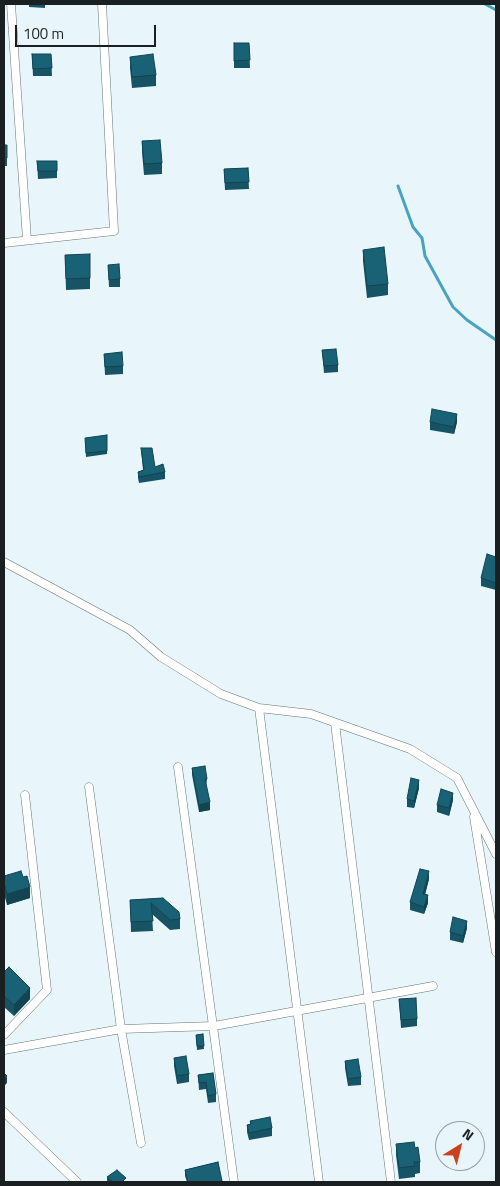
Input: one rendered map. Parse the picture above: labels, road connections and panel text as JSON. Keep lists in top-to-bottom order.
{
  "scale_bar": "100 m",
  "north": "top right"
}
